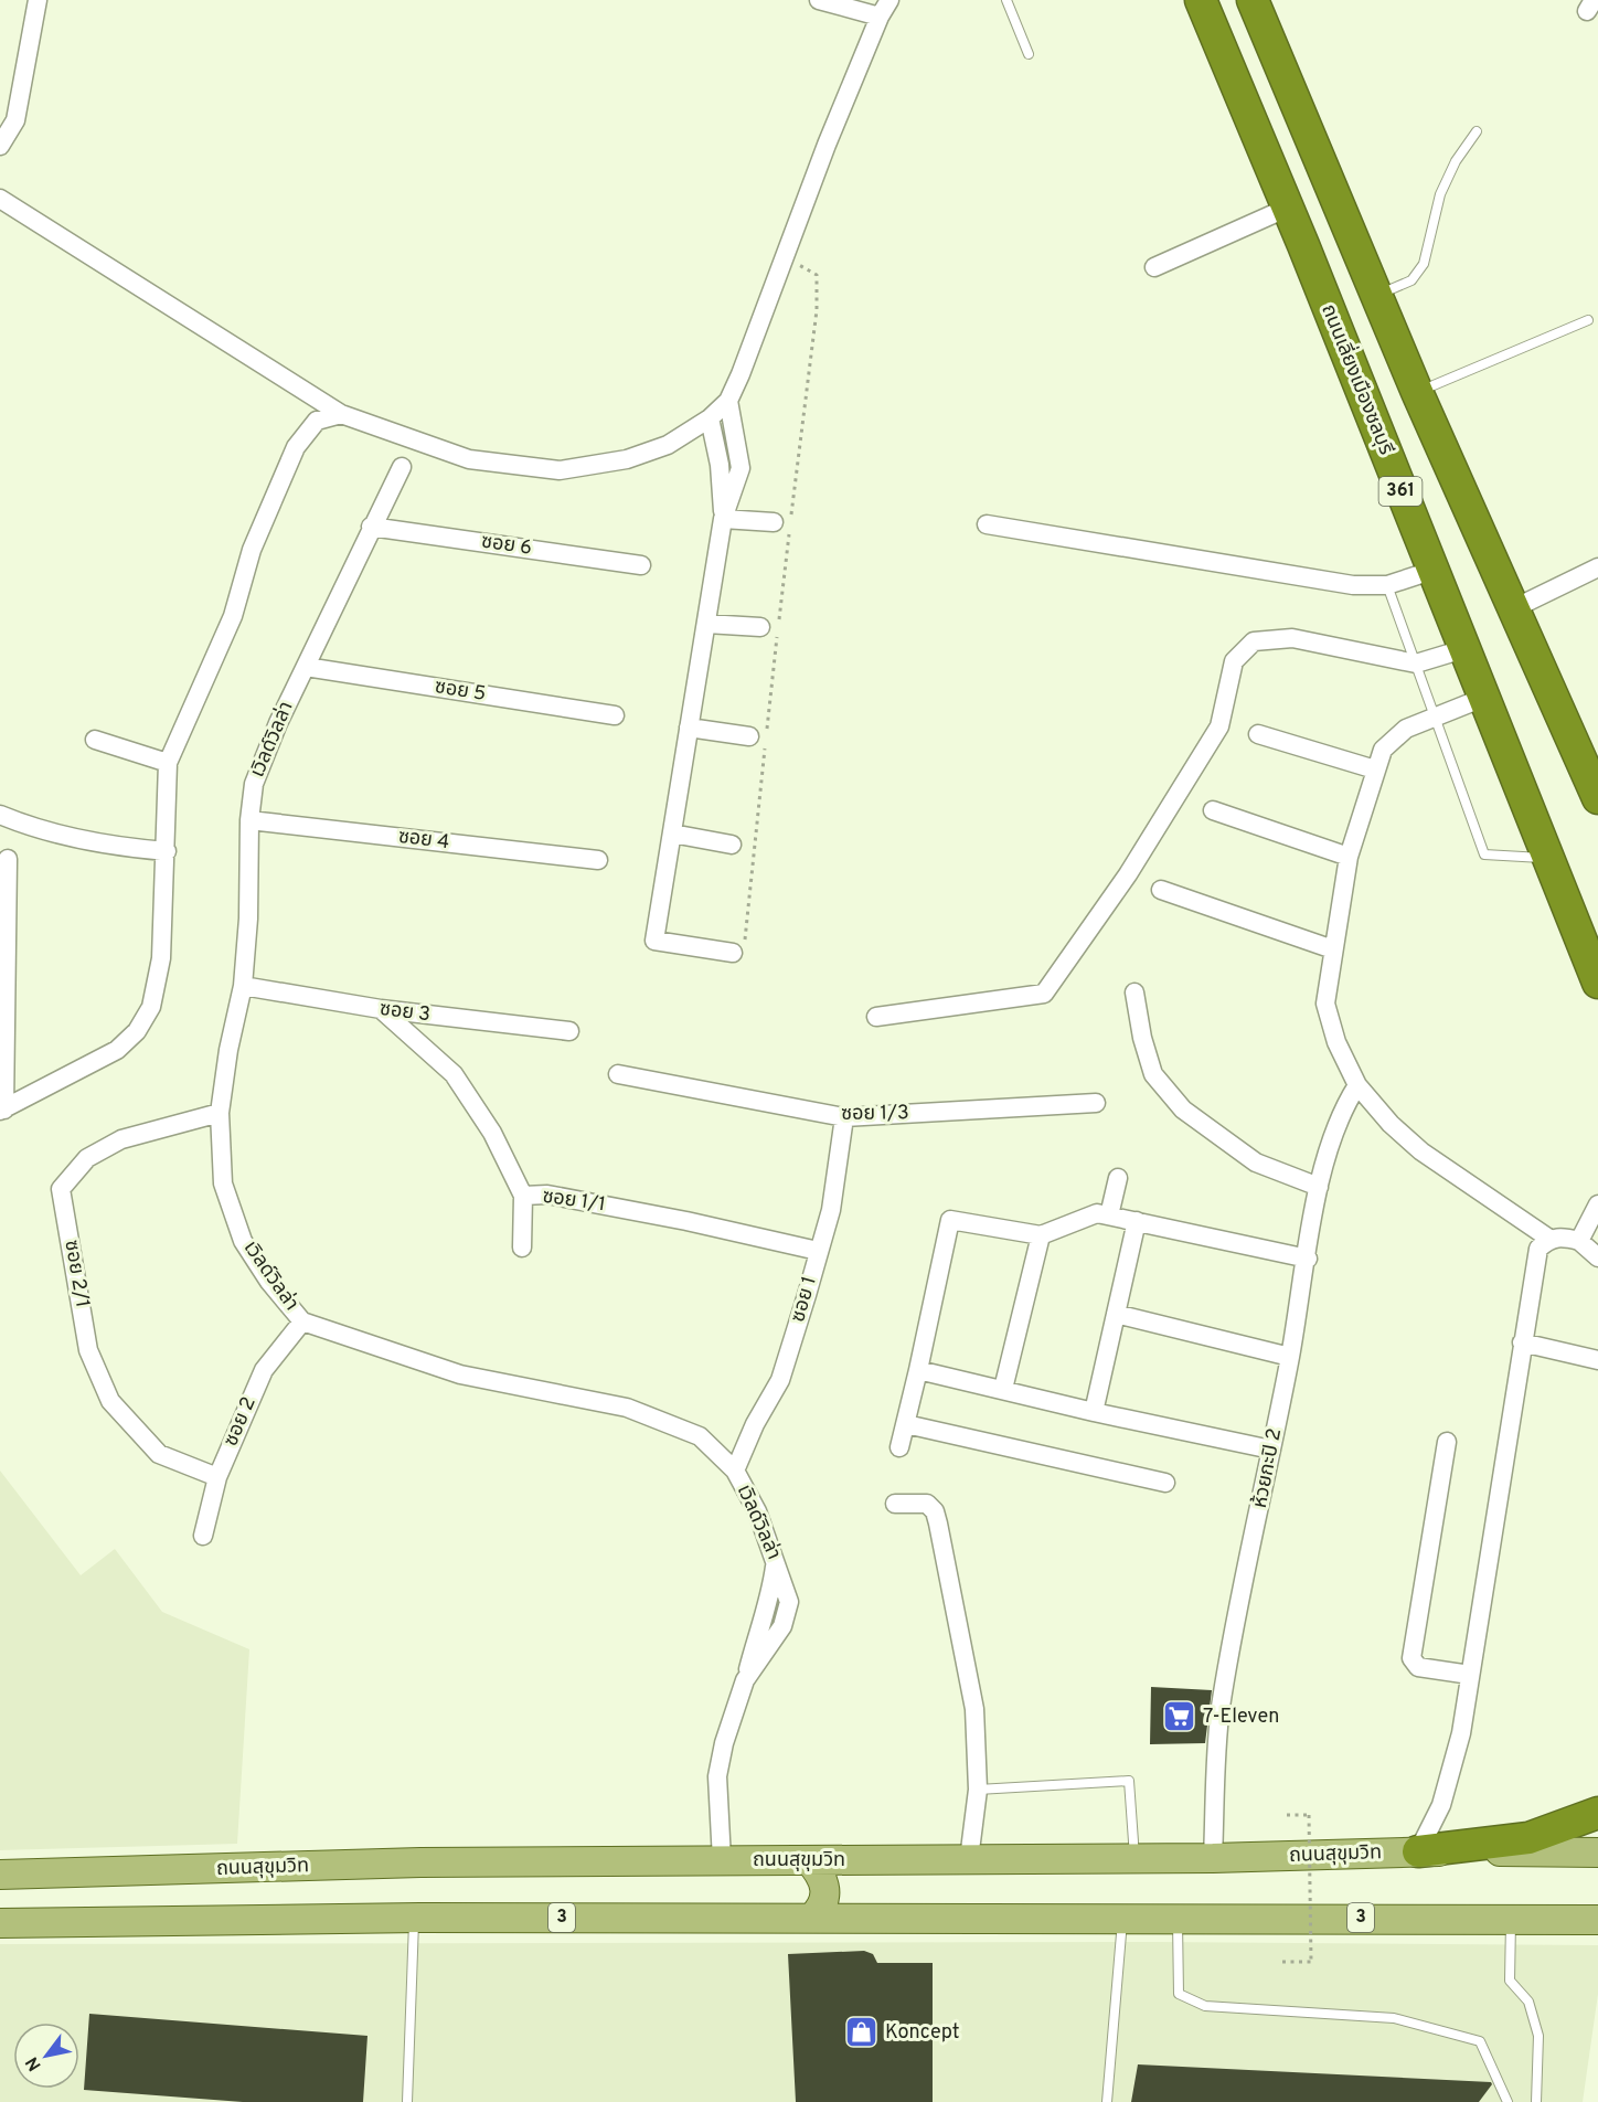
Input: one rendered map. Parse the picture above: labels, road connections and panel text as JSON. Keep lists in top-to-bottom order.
{
  "streets": {
    "highway": ["ถนนเลี่ยงเมืองชลบุรี", "361"],
    "main road": ["ถนนสุขุมวิท", "3"],
    "street": [
      "ซอย 6",
      "ซอย 5",
      "เวิลด์วิลล่า",
      "ซอย 4",
      "ซอย 3",
      "ซอย 1/3",
      "ซอย 1/1",
      "ซอย 2/1",
      "ซอย 1",
      "ซอย 2",
      "ห้วยกะปิ 2"
    ]
  },
  "crossings": [
    ["ซอย 6", "เวิลด์วิลล่า"],
    ["ซอย 5", "เวิลด์วิลล่า"],
    ["เวิลด์วิลล่า", "ซอย 4"],
    ["เวิลด์วิลล่า", "ซอย 3"],
    ["เวิลด์วิลล่า", "ซอย 2/1"],
    ["เวิลด์วิลล่า", "ซอย 1"],
    ["เวิลด์วิลล่า", "ซอย 2"],
    ["เวิลด์วิลล่า", "ถนนสุขุมวิท"],
    ["ซอย 3", "ซอย 1/1"],
    ["ซอย 1/3", "ซอย 1"],
    ["ซอย 1/1", "ซอย 1"],
    ["ซอย 2/1", "ซอย 2"],
    ["ห้วยกะปิ 2", "ถนนสุขุมวิท"]
  ],
  "places": {
    "supermarket": ["7-Eleven"],
    "shop": ["Koncept"]
  },
  "north": "bottom left"
}
